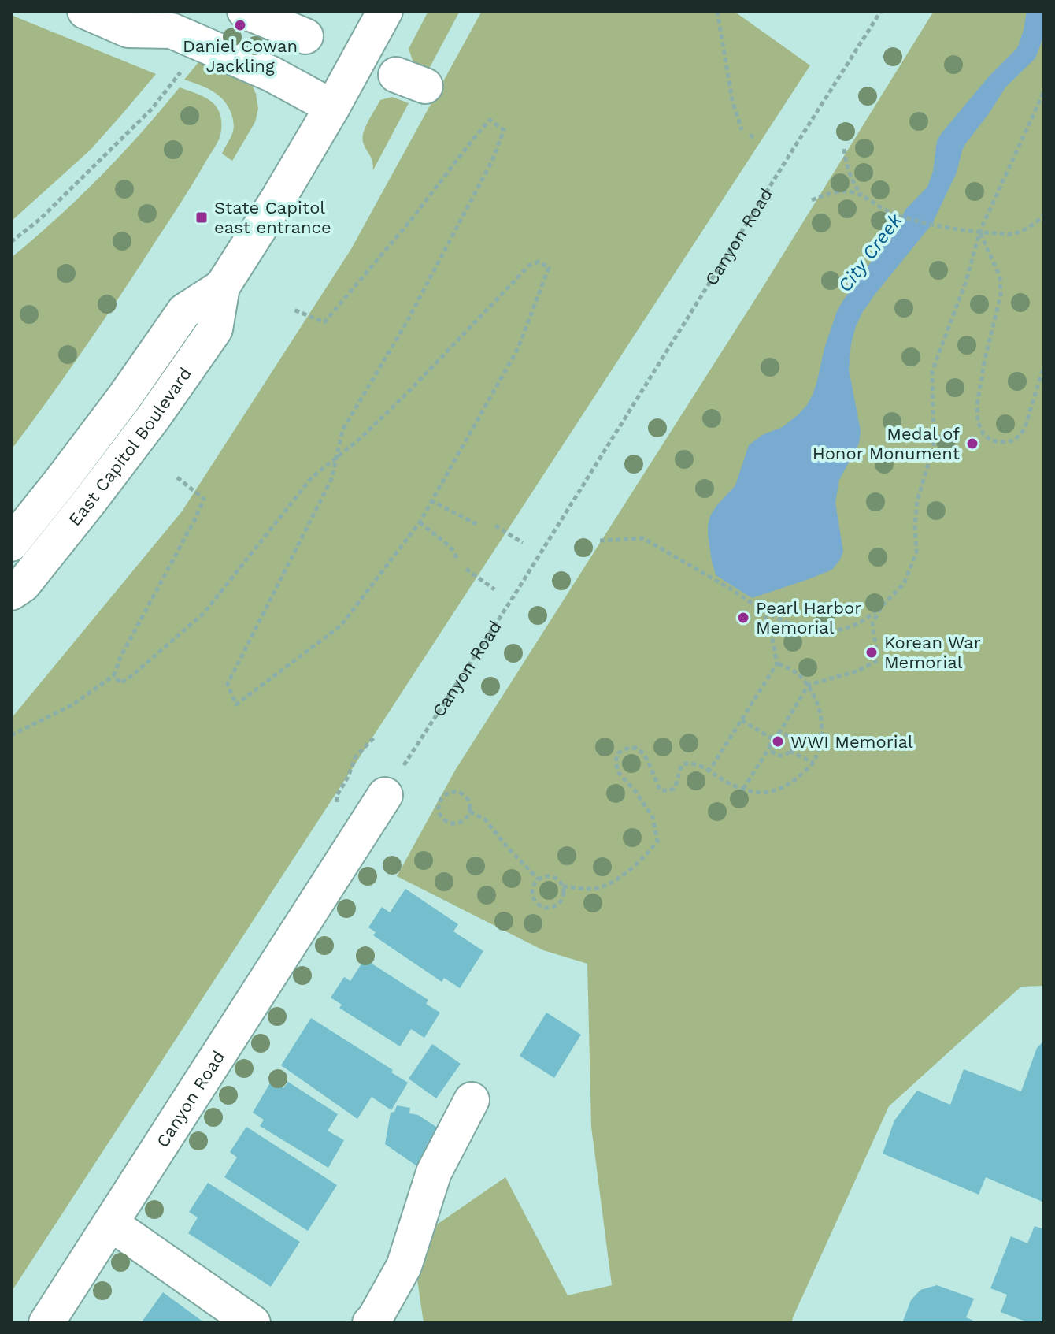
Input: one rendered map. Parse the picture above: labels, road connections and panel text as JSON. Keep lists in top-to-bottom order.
{
  "streets": {
    "street": ["Canyon Road", "East Capitol Boulevard"]
  },
  "water": ["City Creek"],
  "places": {
    "other": [
      "Daniel Cowan Jackling",
      "Medal of Honor Monument",
      "Pearl Harbor Memorial",
      "Korean War Memorial",
      "WWI Memorial"
    ],
    "transit": ["State Capitol east entrance"]
  }
}
